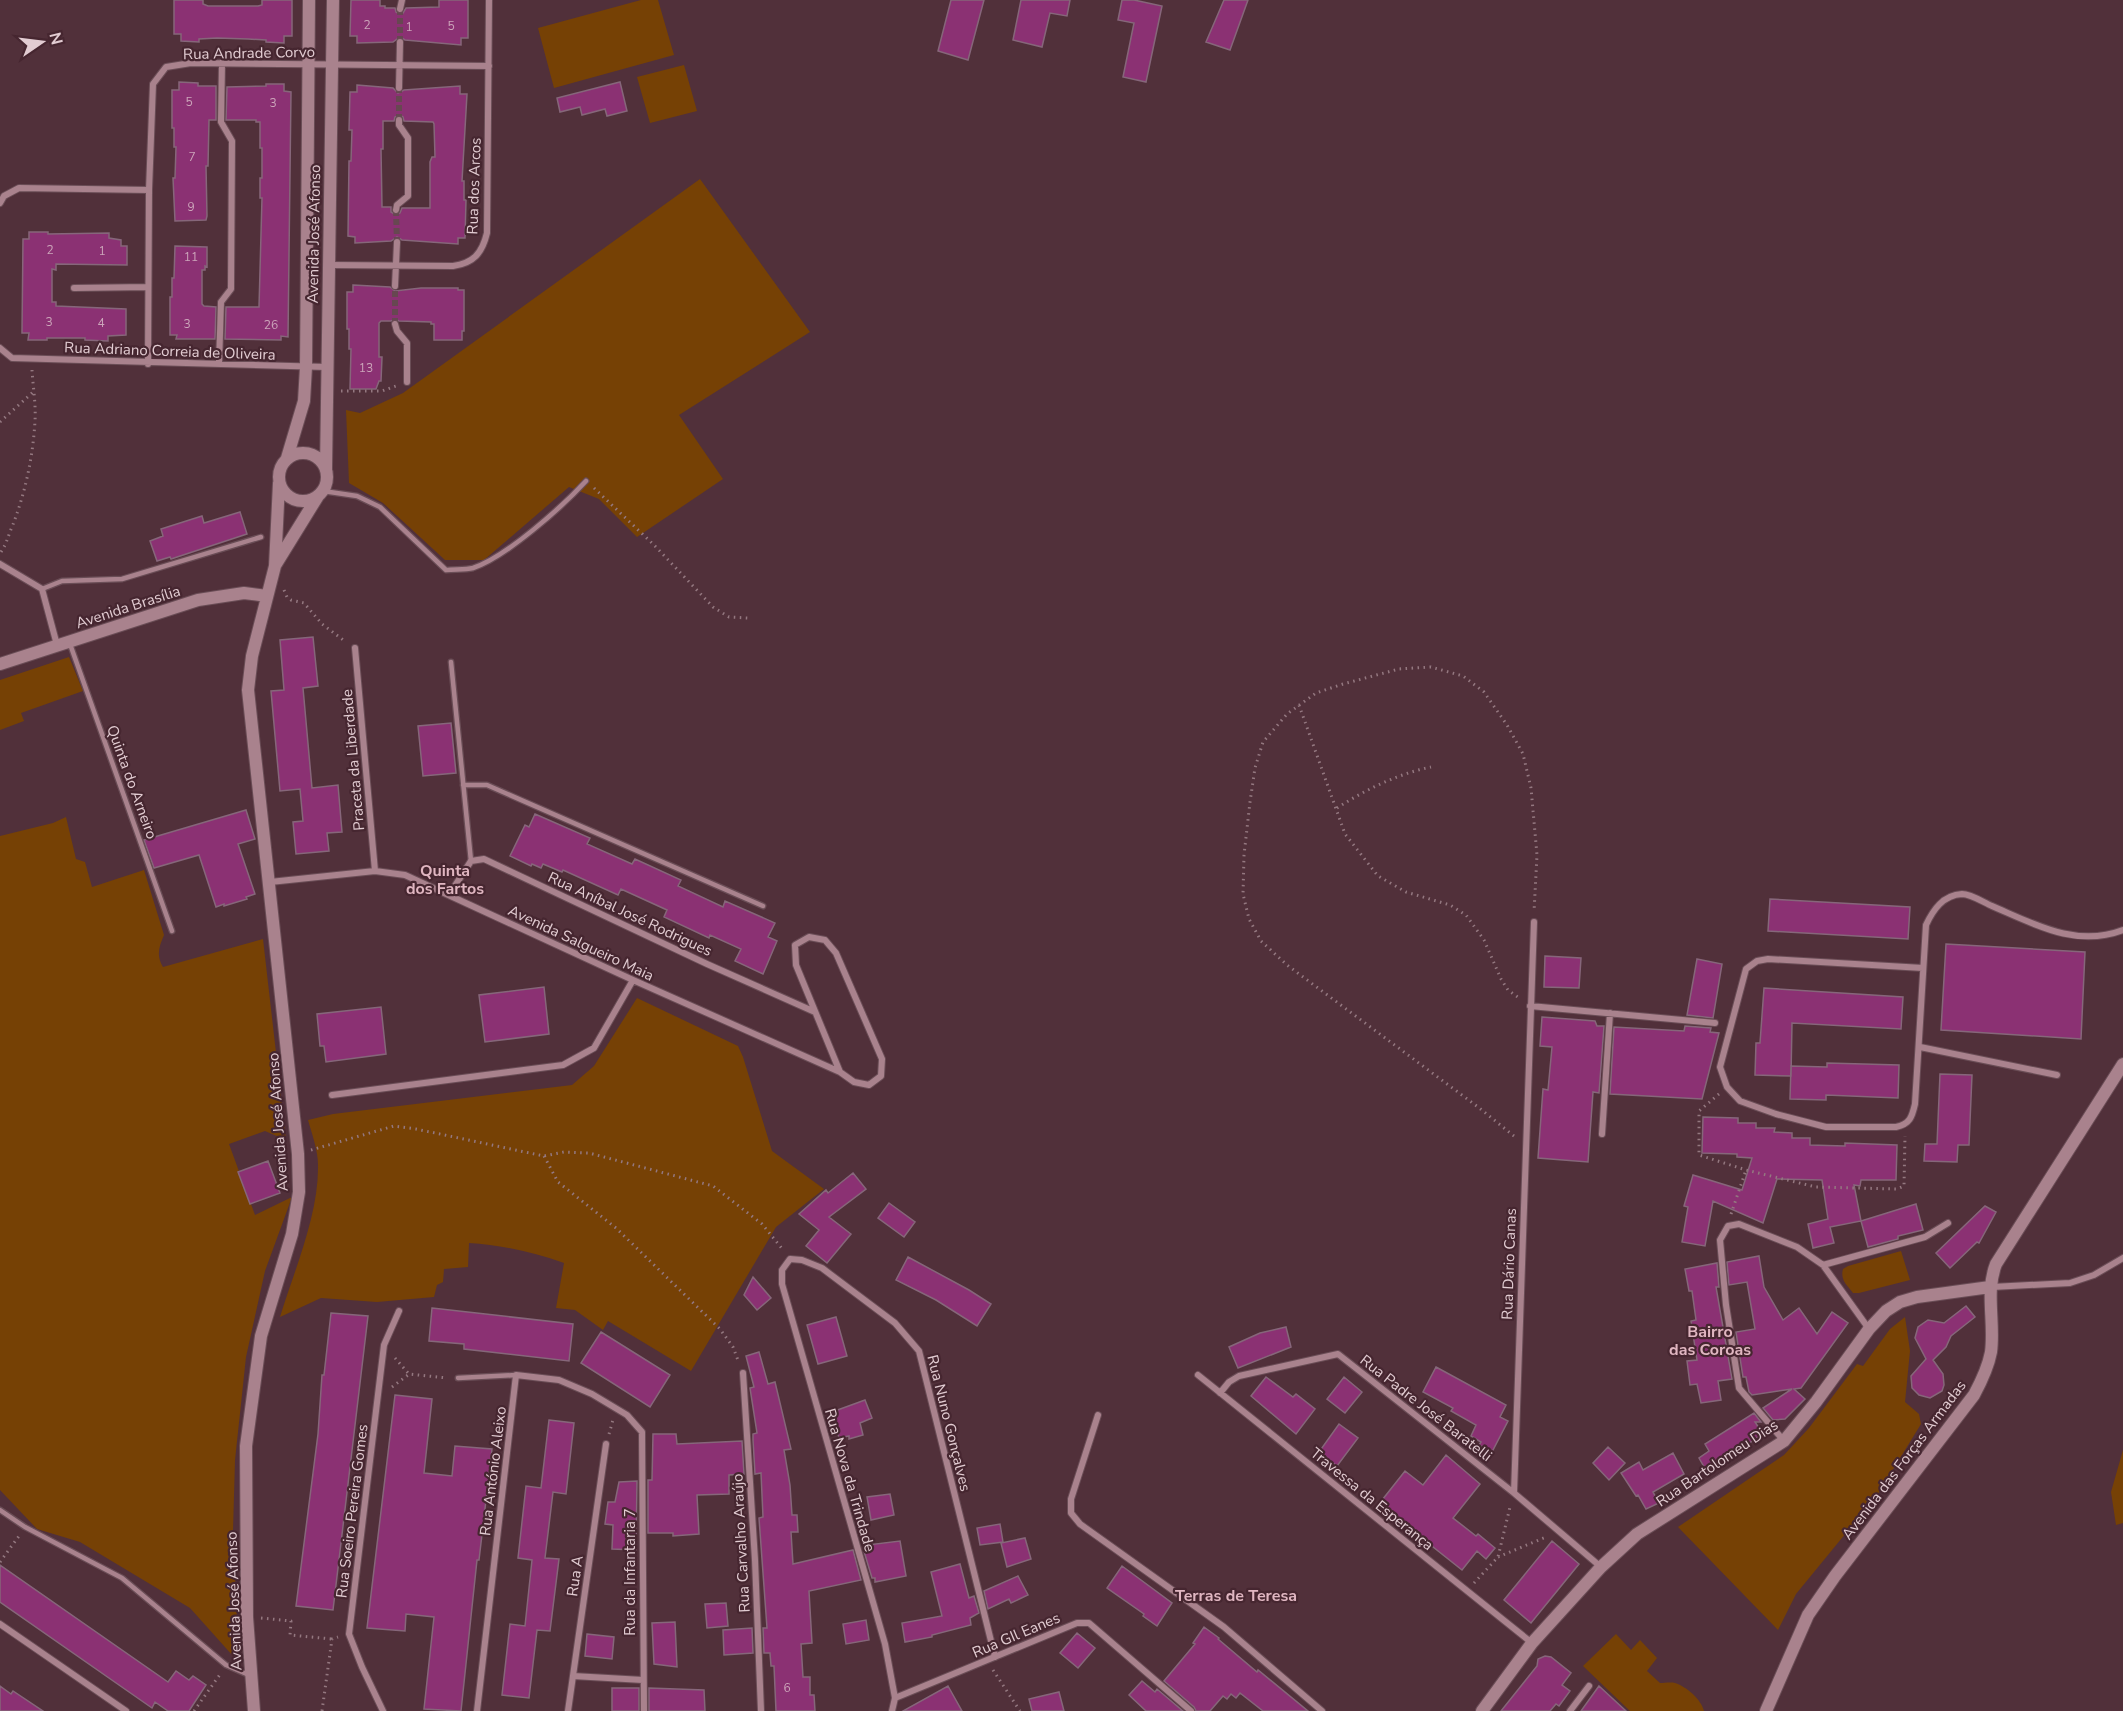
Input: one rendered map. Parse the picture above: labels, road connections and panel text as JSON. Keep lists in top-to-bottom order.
{
  "streets": {
    "street": [
      "Rua Andrade Corvo",
      "Rua dos Arcos",
      "Avenida José Afonso",
      "Rua Adriano Correia de Oliveira",
      "Avenida Brasília",
      "Praceta da Liberdade",
      "Rua Aníbal José Rodrigues",
      "Avenida Salgueiro Maia",
      "Rua Dário Canas",
      "Rua Padre José Baratelli",
      "Rua Nuno Gonçalves",
      "Avenida das Forças Armadas",
      "Rua Bartolomeu Dias",
      "Rua António Aleixo",
      "Rua Nova da Trindade",
      "Travessa da Esperança",
      "Rua Soeiro Pereira Gomes",
      "Rua Carvalho Araújo",
      "Rua da Infantaria 7",
      "Rua A",
      "Rua GIl Eanes"
    ],
    "lane": ["Quinta do Arneiro"]
  },
  "crossings": [
    ["Rua Andrade Corvo", "Rua dos Arcos"],
    ["Rua Andrade Corvo", "Avenida José Afonso"],
    ["Rua Andrade Corvo", "Rua Adriano Correia de Oliveira"],
    ["Rua dos Arcos", "Avenida José Afonso"],
    ["Avenida José Afonso", "Rua Adriano Correia de Oliveira"],
    ["Avenida José Afonso", "Avenida Brasília"],
    ["Avenida José Afonso", "Avenida Salgueiro Maia"],
    ["Avenida Brasília", "Quinta do Arneiro"],
    ["Praceta da Liberdade", "Avenida Salgueiro Maia"],
    ["Rua Aníbal José Rodrigues", "Avenida Salgueiro Maia"],
    ["Rua Dário Canas", "Rua Padre José Baratelli"],
    ["Rua Padre José Baratelli", "Travessa da Esperança"],
    ["Rua Nuno Gonçalves", "Rua Nova da Trindade"],
    ["Rua Nuno Gonçalves", "Rua GIl Eanes"],
    ["Avenida das Forças Armadas", "Rua Bartolomeu Dias"],
    ["Rua Bartolomeu Dias", "Travessa da Esperança"],
    ["Rua Nova da Trindade", "Rua GIl Eanes"]
  ],
  "districts": ["Quinta dos Fartos", "Bairro das Coroas", "Terras de Teresa"],
  "house_numbers": [
    "2",
    "5",
    "1",
    "5",
    "3",
    "7",
    "9",
    "2",
    "1",
    "11",
    "3",
    "4",
    "3",
    "26",
    "13",
    "6"
  ],
  "north": "right"
}
